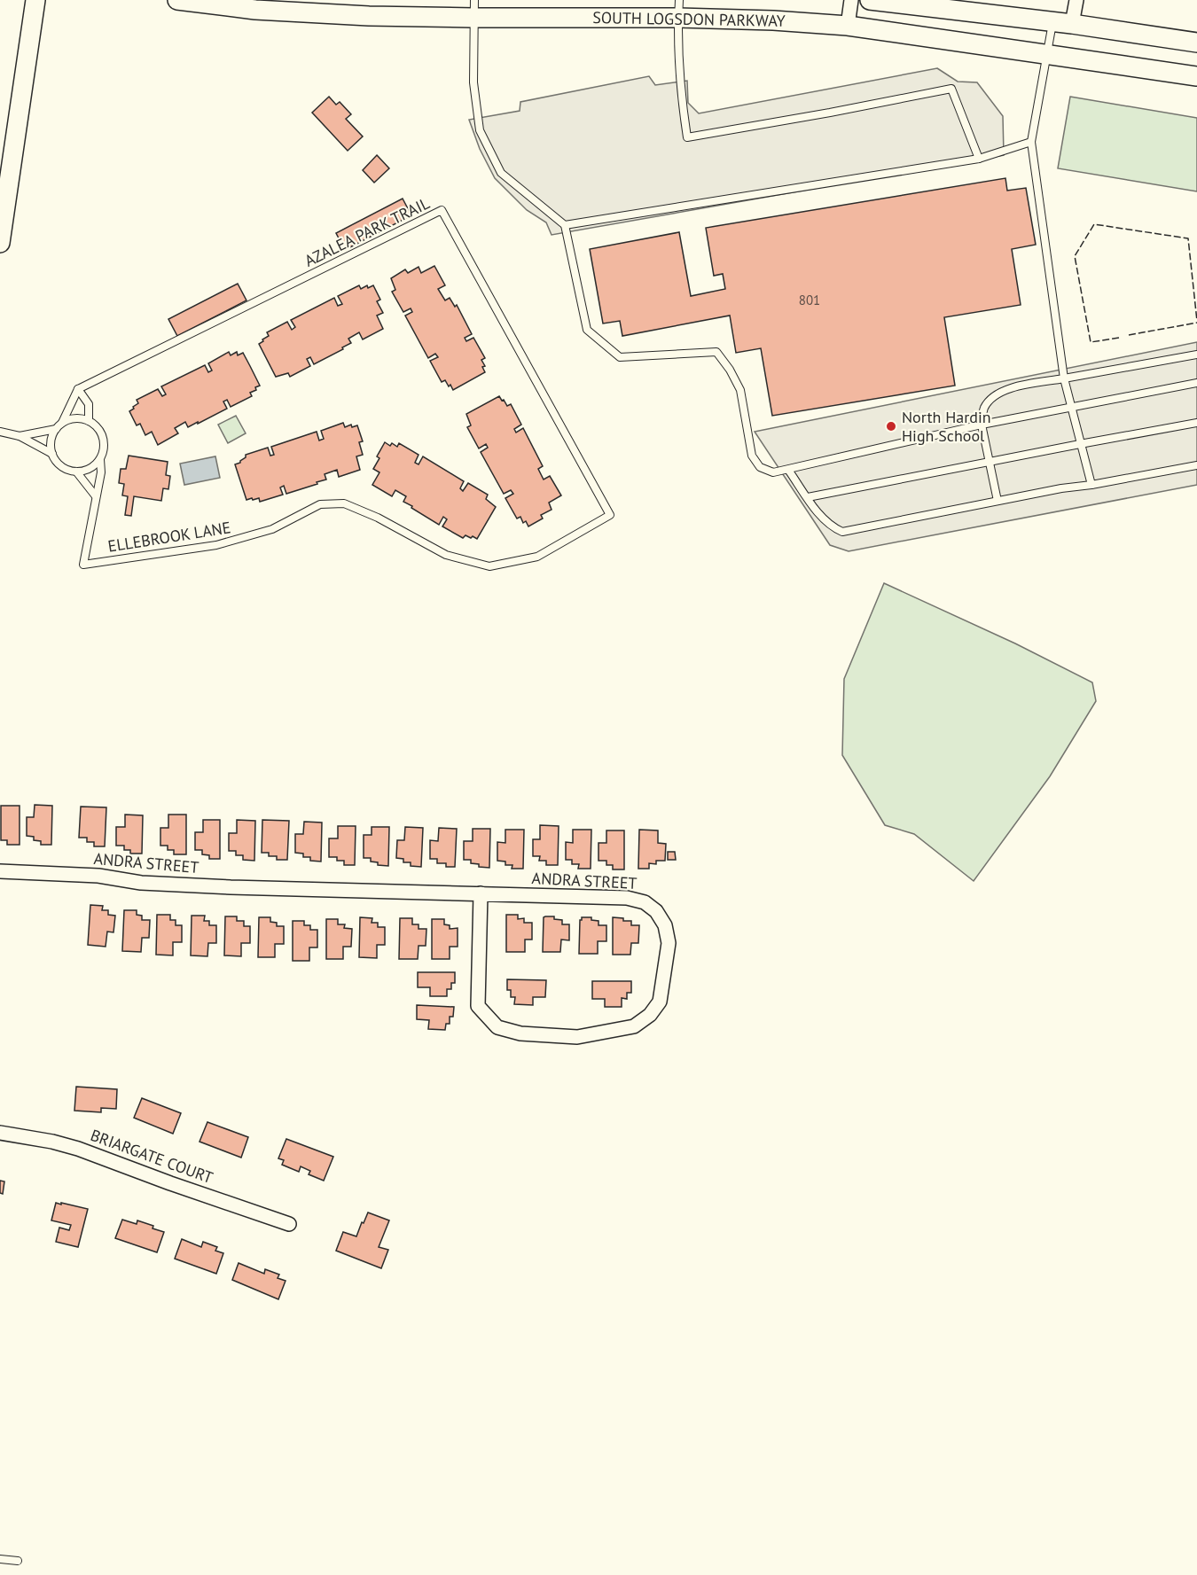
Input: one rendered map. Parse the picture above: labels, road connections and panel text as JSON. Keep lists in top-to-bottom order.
{
  "streets": {
    "main road": ["SOUTH LOGSDON PARKWAY"],
    "street": ["ANDRA STREET", "BRIARGATE COURT"],
    "lane": ["AZALEA PARK TRAIL", "ELLEBROOK LANE"]
  },
  "crossings": [
    ["AZALEA PARK TRAIL", "ELLEBROOK LANE"]
  ],
  "places": ["North Hardin High School"],
  "house_numbers": ["801"]
}
